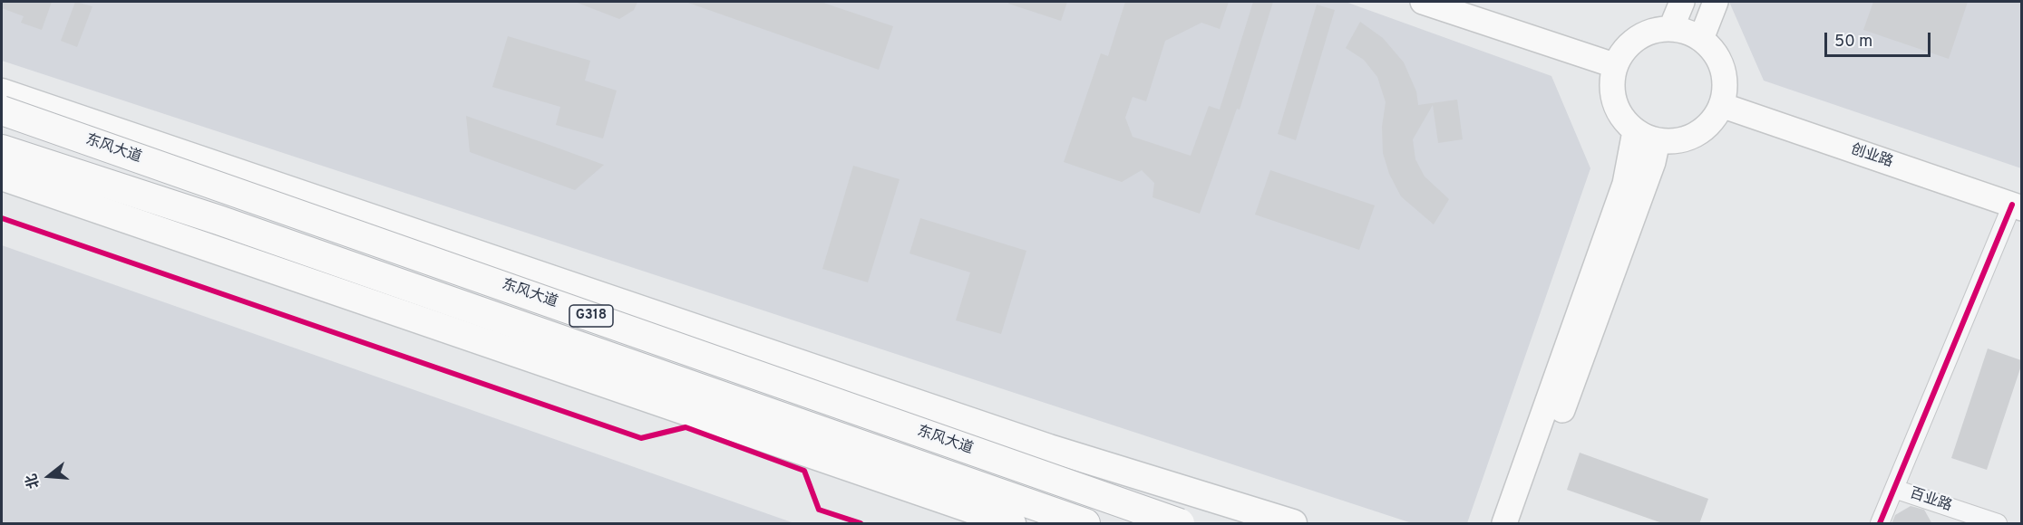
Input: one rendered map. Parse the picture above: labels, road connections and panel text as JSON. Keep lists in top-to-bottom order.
{
  "streets": {
    "highway": ["东风大道", "G318"],
    "main road": ["创业路"],
    "street": ["百业路"]
  },
  "scale_bar": "50 m",
  "north": "left"
}
